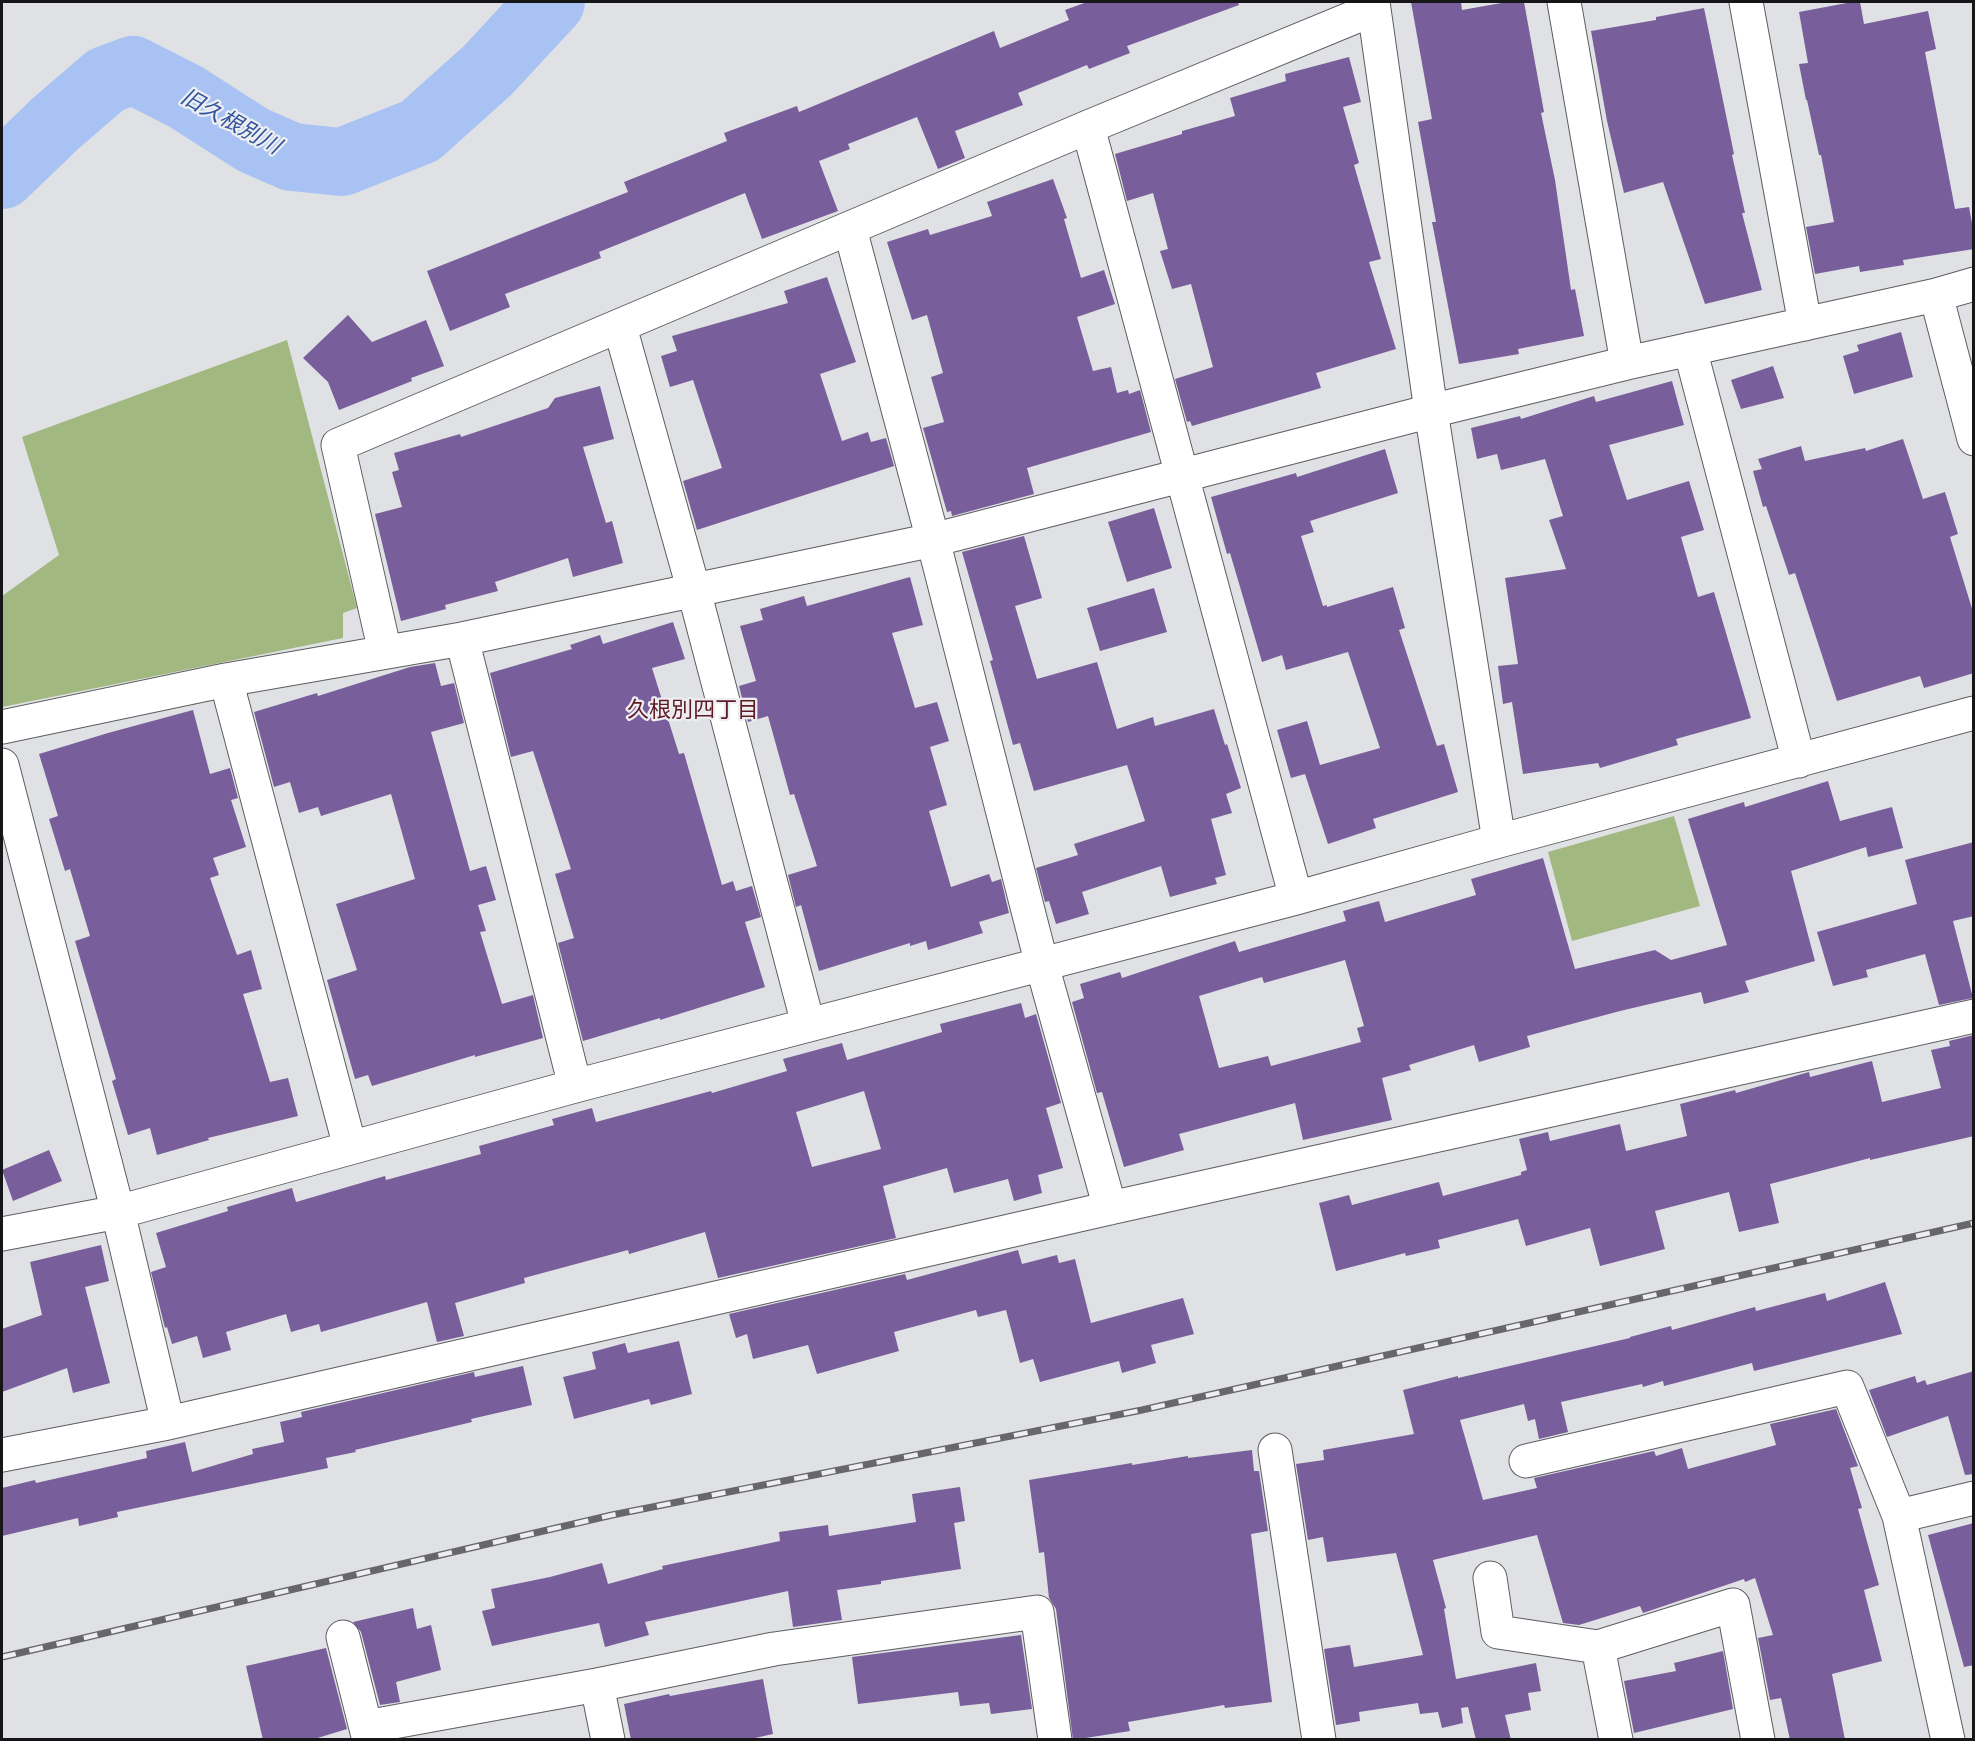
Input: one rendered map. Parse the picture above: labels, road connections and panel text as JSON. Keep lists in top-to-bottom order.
{
  "districts": ["久根別四丁目"],
  "water": ["旧久根別川"]
}
